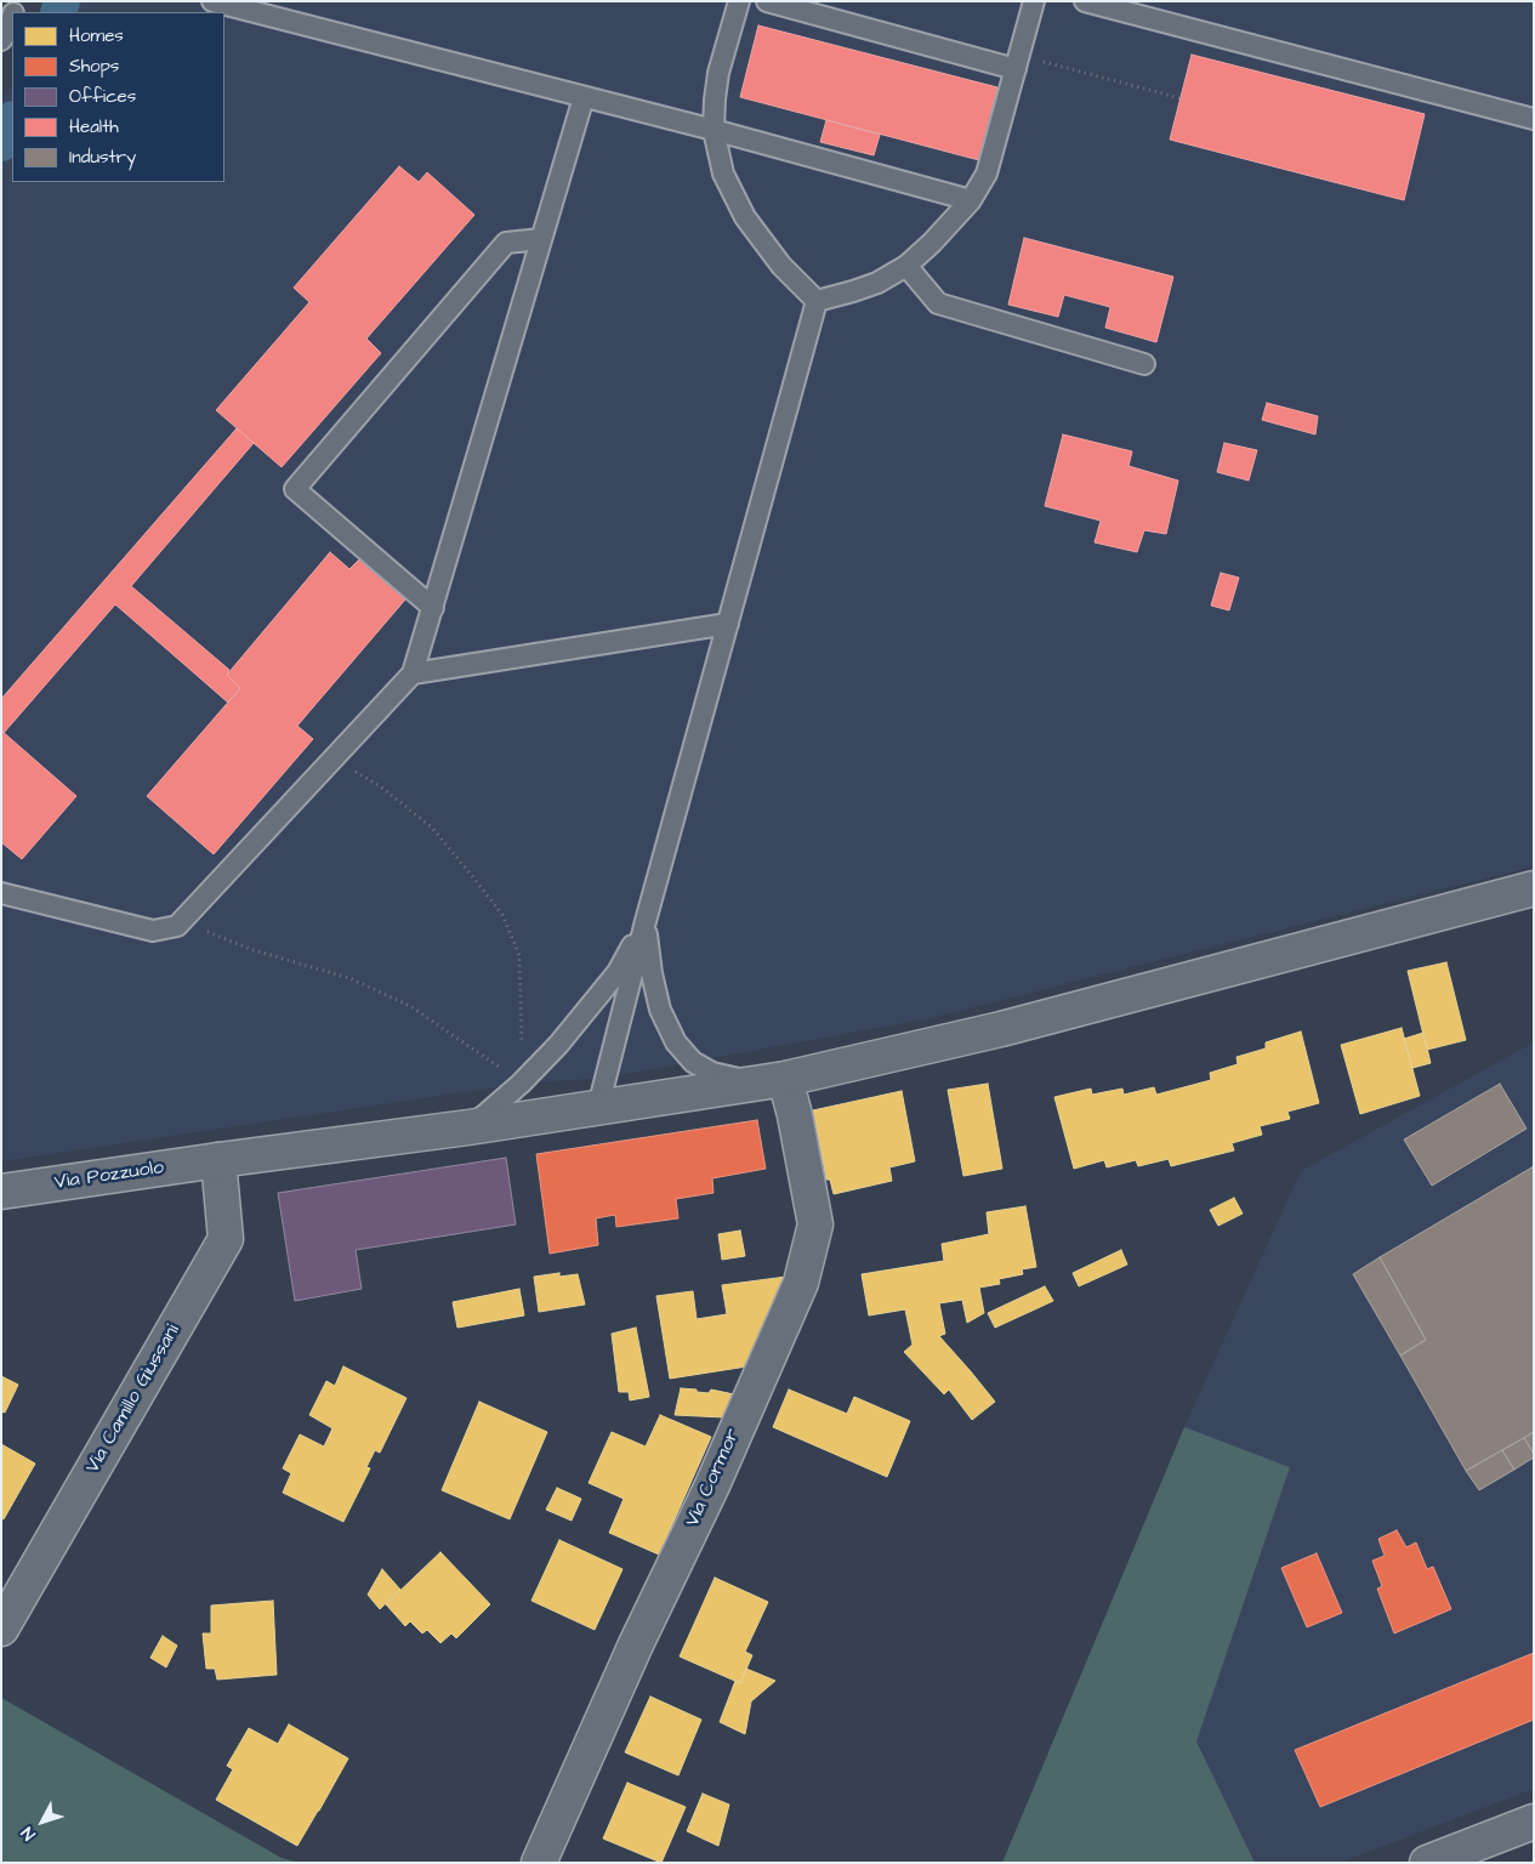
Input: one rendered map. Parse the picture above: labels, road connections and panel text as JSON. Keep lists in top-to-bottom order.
{
  "streets": {
    "main road": ["Via Pozzuolo", "Via Camillo Giussani", "Via Cormor"]
  },
  "crossings": [
    ["Via Pozzuolo", "Via Camillo Giussani"],
    ["Via Pozzuolo", "Via Cormor"]
  ],
  "legend": [
    "Homes",
    "Shops",
    "Offices",
    "Health",
    "Industry"
  ],
  "north": "bottom left"
}
